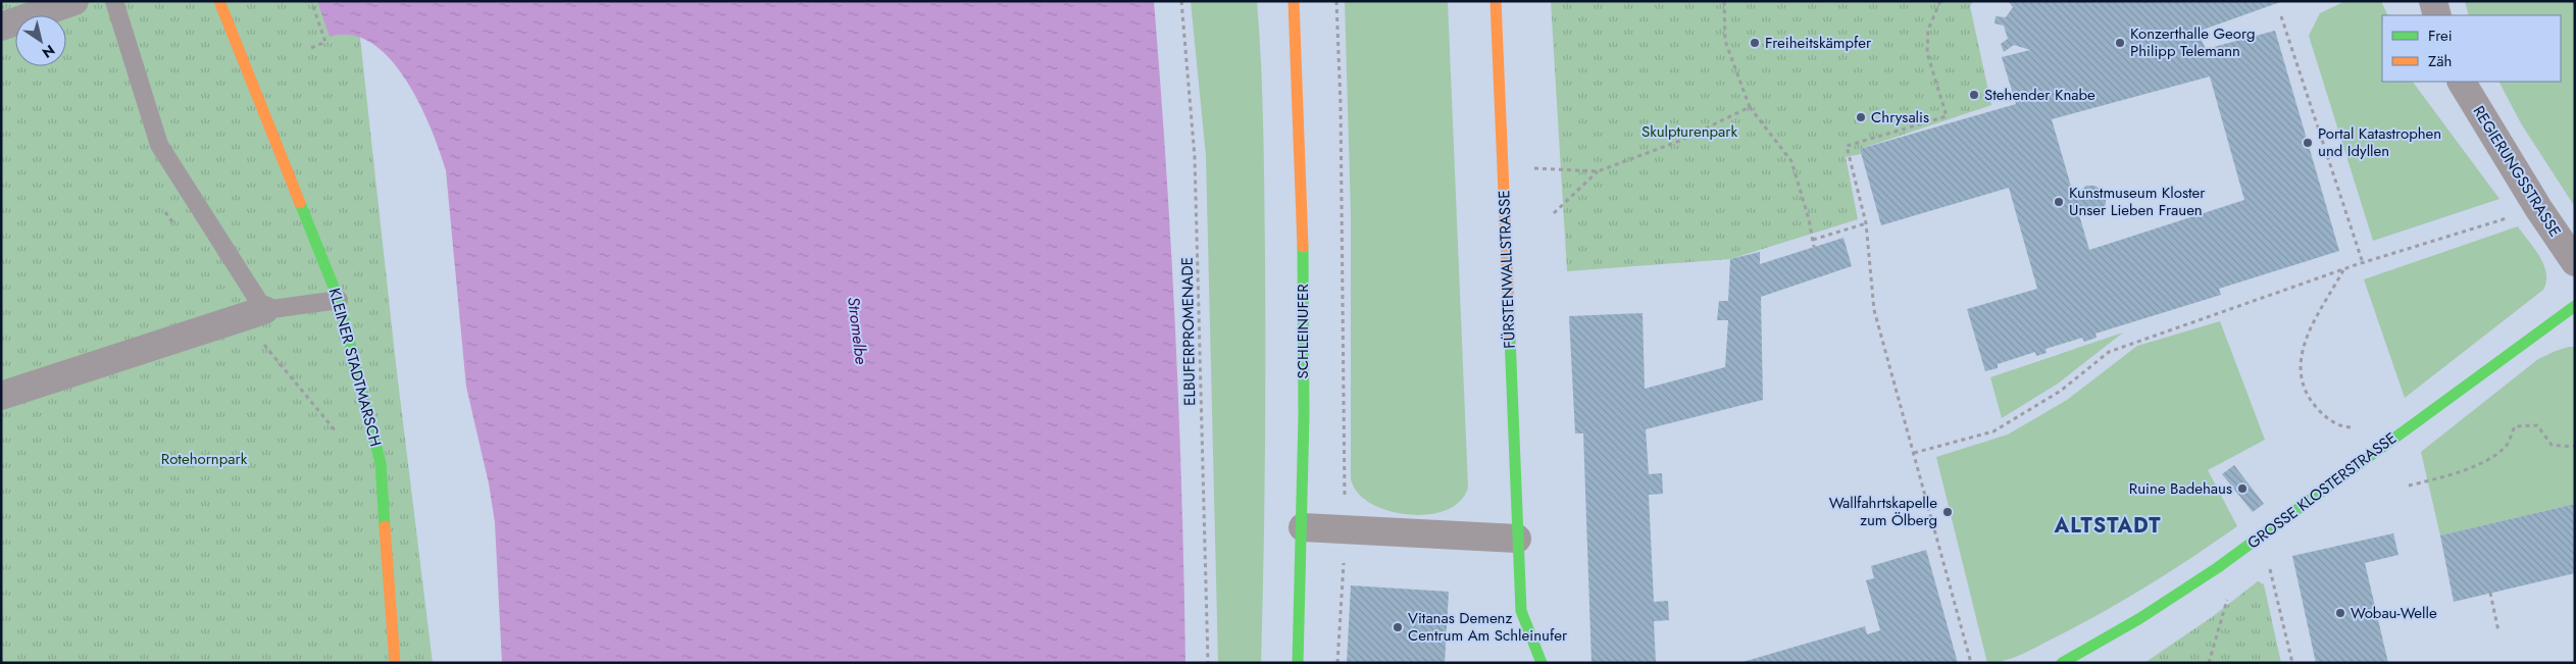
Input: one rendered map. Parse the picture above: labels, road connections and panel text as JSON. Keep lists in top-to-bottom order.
{
  "streets": {
    "street": [
      "REGIERUNGSSTRASSE",
      "FÜRSTENWALLSTRASSE",
      "SCHLEINUFER",
      "KLEINER STADTMARSCH",
      "GROSSE KLOSTERSTRASSE"
    ],
    "path": ["ELBUFERPROMENADE"]
  },
  "districts": ["ALTSTADT"],
  "water": ["Stromelbe"],
  "parks": ["Skulpturenpark", "Rotehornpark"],
  "places": [
    "Freiheitskämpfer",
    "Konzerthalle Georg Philipp Telemann",
    "Stehender Knabe",
    "Chrysalis",
    "Portal Katastrophen und Idyllen",
    "Kunstmuseum Kloster Unser Lieben Frauen",
    "Ruine Badehaus",
    "Wallfahrtskapelle zum Ölberg",
    "Wobau-Welle",
    "Vitanas Demenz Centrum Am Schleinufer"
  ],
  "legend": ["Frei", "Zäh"],
  "north": "bottom right"
}
